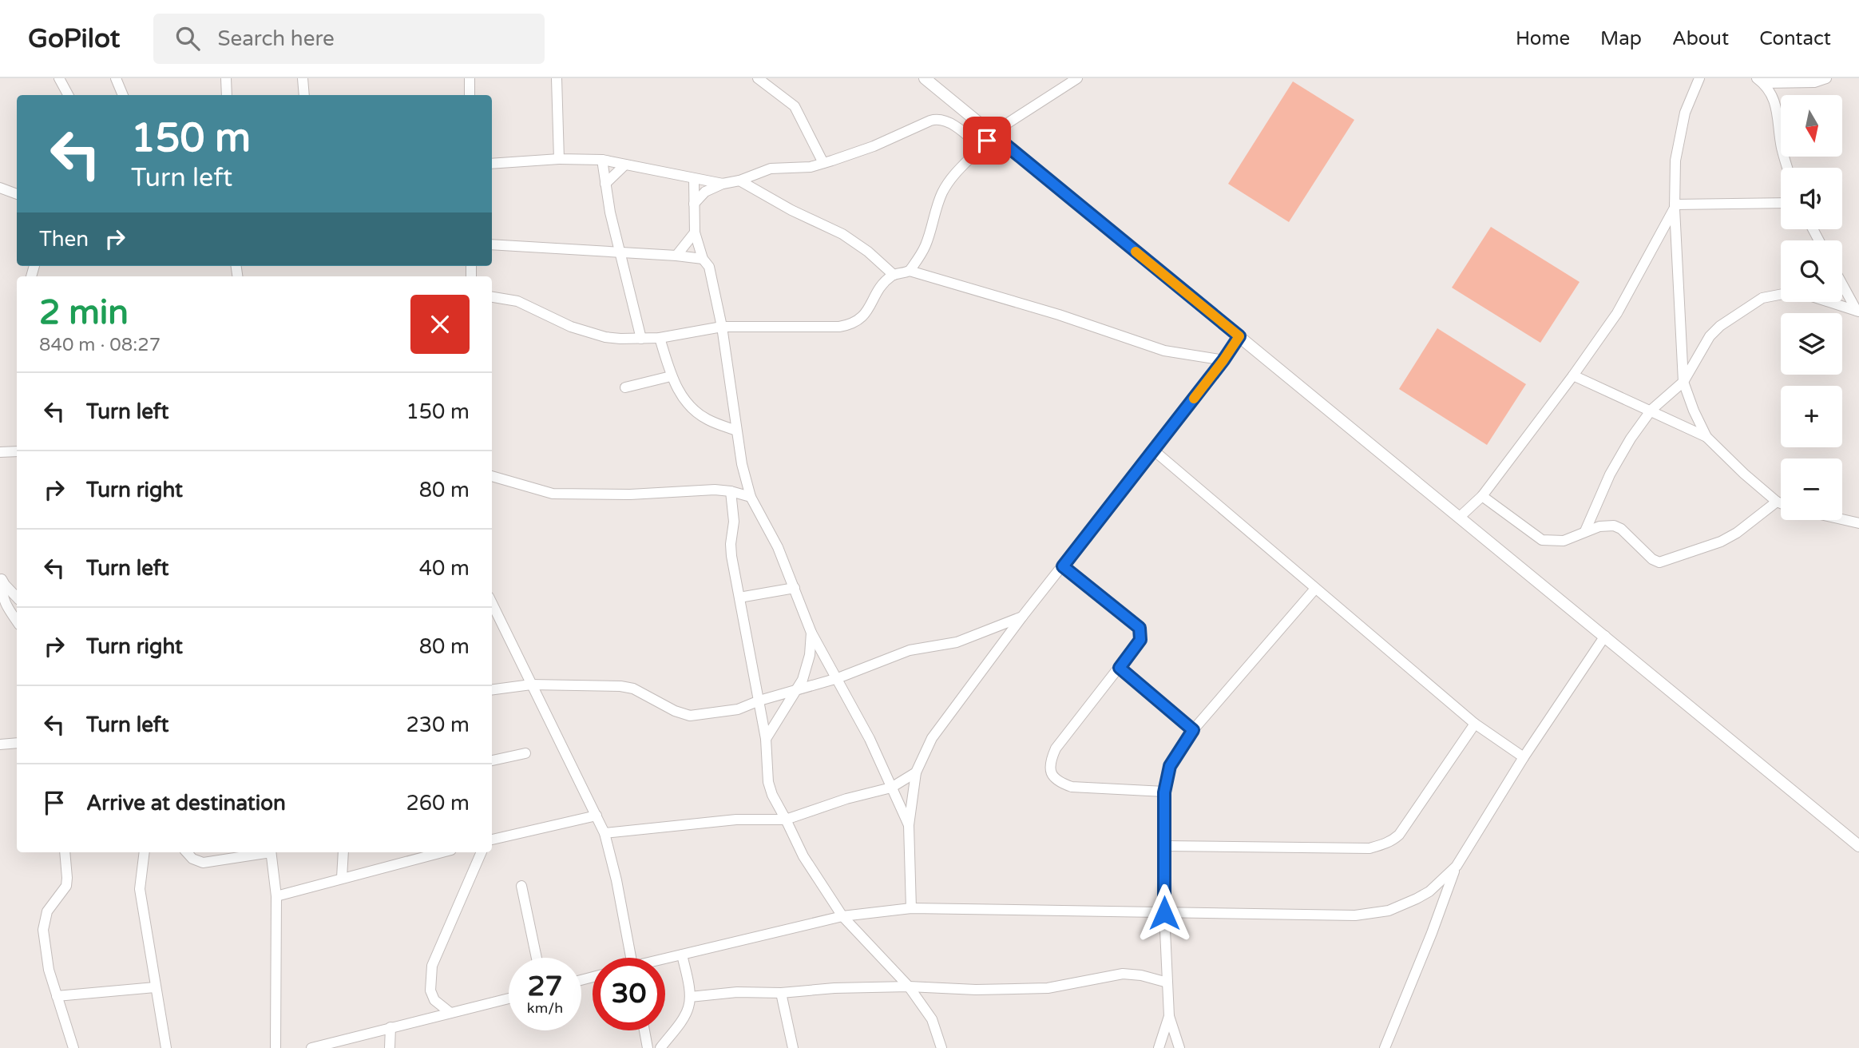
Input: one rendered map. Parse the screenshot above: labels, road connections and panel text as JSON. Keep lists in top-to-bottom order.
{
  "north": "bottom",
  "page": {
    "header": "GoPilot",
    "search": "Search here",
    "nav": [
      "Home",
      "Map",
      "About",
      "Contact"
    ],
    "map_buttons": ["+", "−"],
    "turn": ["150 m", "Turn left"],
    "then": "Then",
    "heading": ["2 min", "840 m · 08:27"],
    "list": [
      {
        "name": "Turn left",
        "value": "150 m"
      },
      {
        "name": "Turn right",
        "value": "80 m"
      },
      {
        "name": "Turn left",
        "value": "40 m"
      },
      {
        "name": "Turn right",
        "value": "80 m"
      },
      {
        "name": "Turn left",
        "value": "230 m"
      },
      {
        "name": "Arrive at destination",
        "value": "260 m"
      }
    ],
    "speed": "27 km/h",
    "limit": "30"
  }
}
